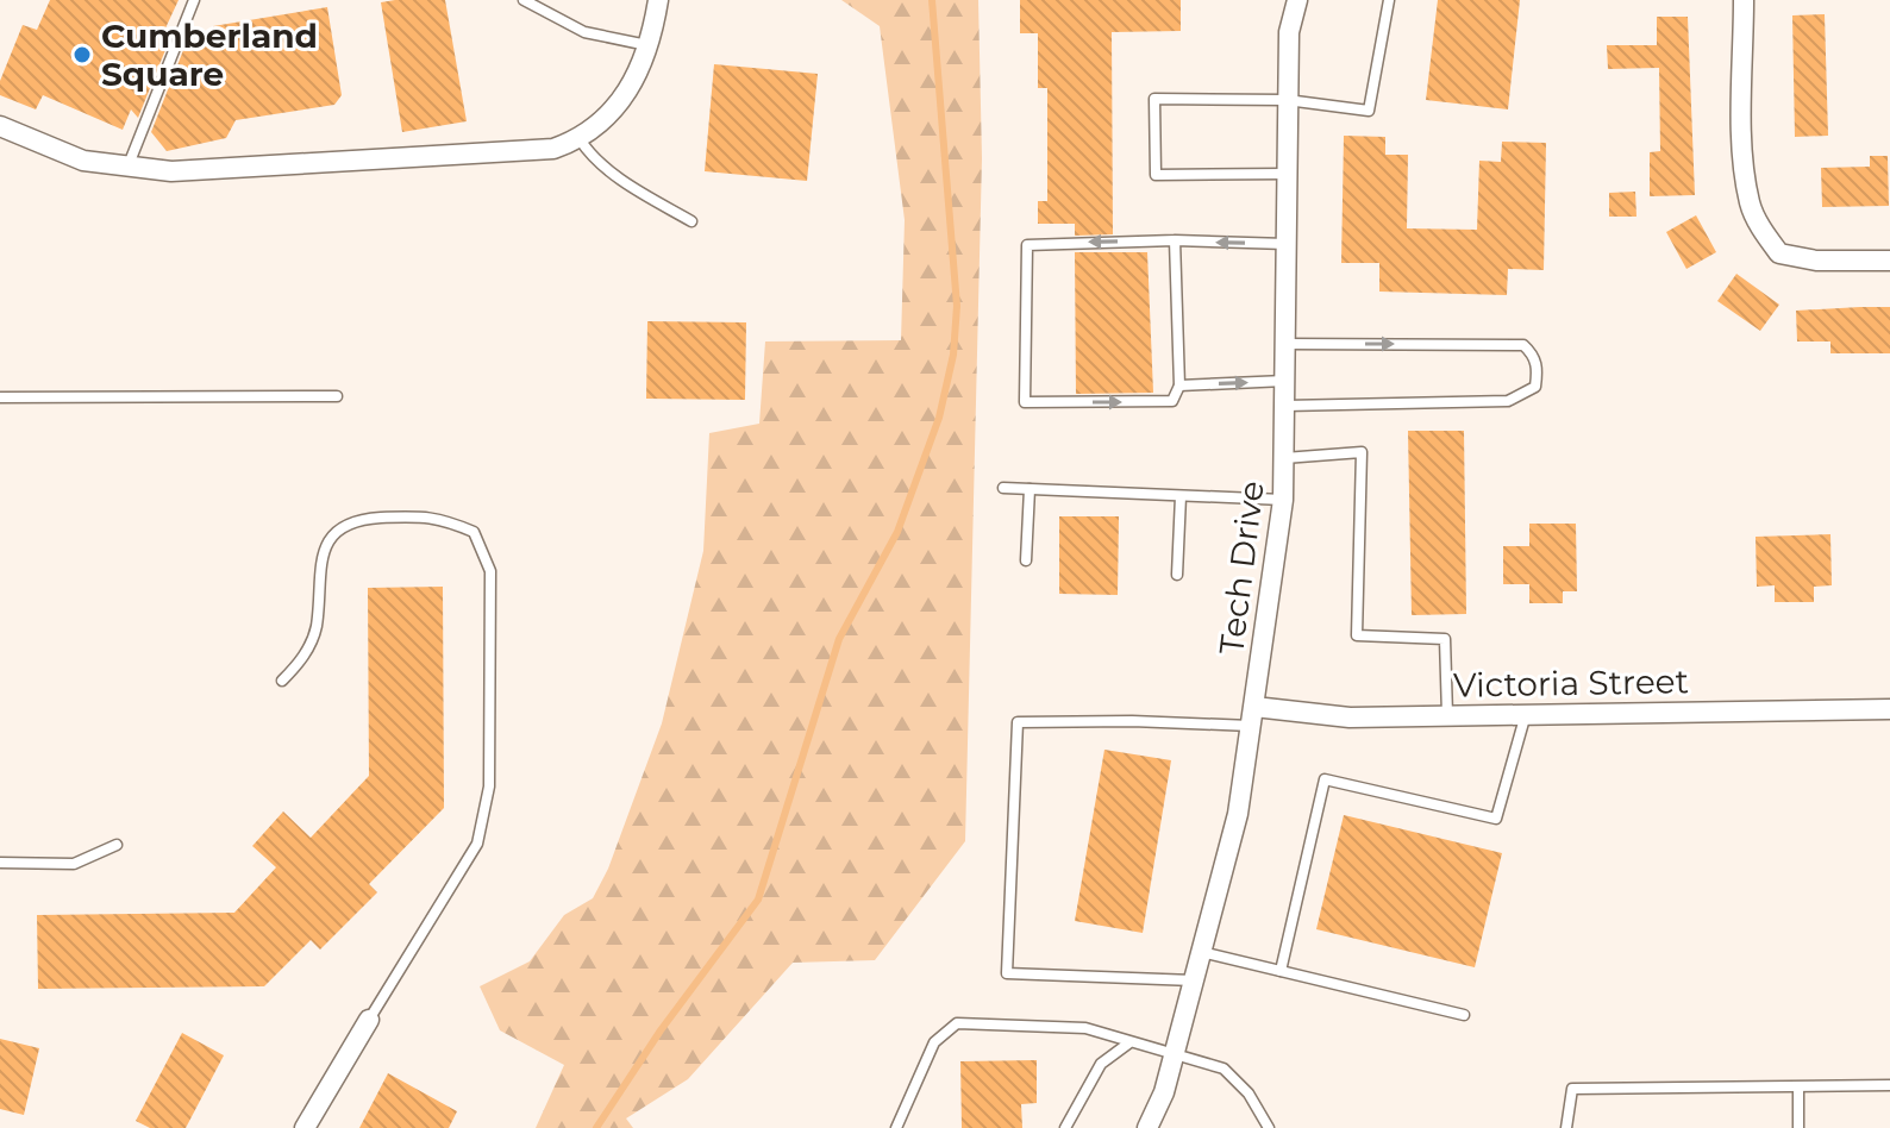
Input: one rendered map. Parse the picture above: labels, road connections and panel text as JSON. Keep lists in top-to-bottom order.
{
  "streets": {
    "street": ["Tech Drive", "Victoria Street"]
  },
  "crossings": [
    ["Tech Drive", "Victoria Street"]
  ],
  "places": ["Cumberland Square"]
}
